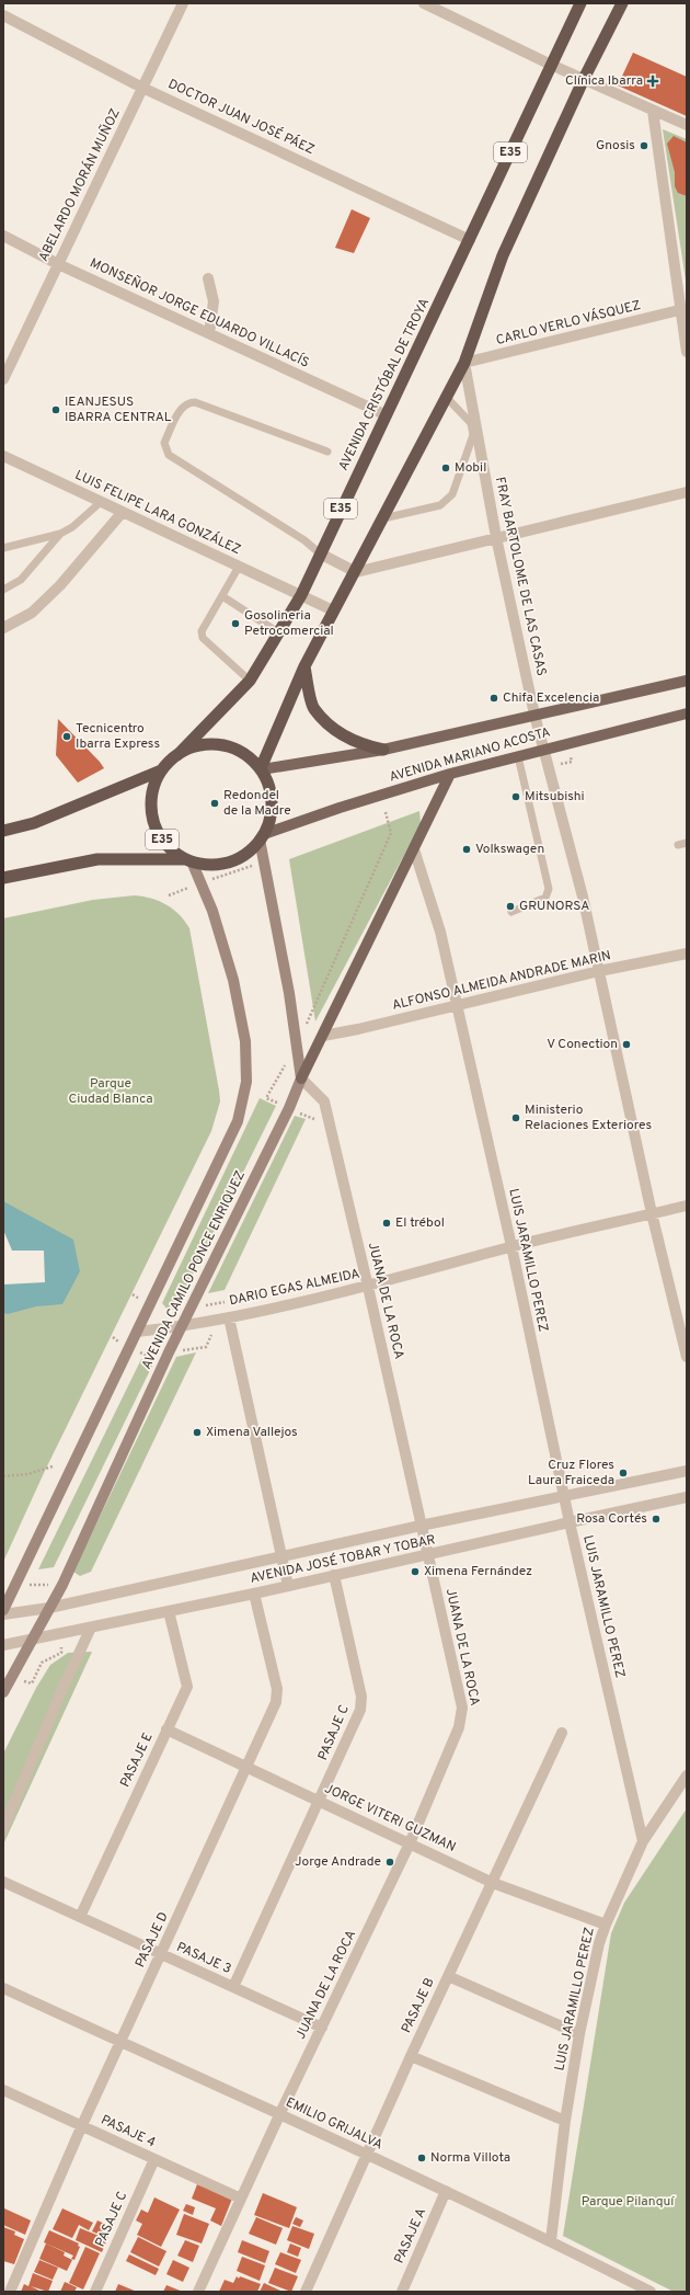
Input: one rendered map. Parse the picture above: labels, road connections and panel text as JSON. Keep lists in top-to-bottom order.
{
  "streets": {
    "highway": ["E35", "AVENIDA CRISTÓBAL DE TROYA"],
    "main road": ["AVENIDA MARIANO ACOSTA", "AVENIDA CAMILO PONCE ENRIQUEZ"],
    "street": [
      "DOCTOR JUAN JOSÉ PÁEZ",
      "ABELARDO MORÁN MUÑOZ",
      "MONSEÑOR JORGE EDUARDO VILLACÍS",
      "CARLO VERLO VÁSQUEZ",
      "LUIS FELIPE LARA GONZÁLEZ",
      "FRAY BARTOLOME DE LAS CASAS",
      "ALFONSO ALMEIDA ANDRADE MARIN",
      "LUIS JARAMILLO PEREZ",
      "DARIO EGAS ALMEIDA",
      "JUANA DE LA ROCA",
      "AVENIDA JOSÉ TOBAR Y TOBAR",
      "PASAJE C",
      "PASAJE E",
      "JORGE VITERI GUZMAN",
      "PASAJE D",
      "PASAJE 3",
      "PASAJE B",
      "EMILIO GRIJALVA",
      "PASAJE 4",
      "PASAJE A"
    ]
  },
  "crossings": [
    ["DOCTOR JUAN JOSÉ PÁEZ", "ABELARDO MORÁN MUÑOZ"],
    ["DOCTOR JUAN JOSÉ PÁEZ", "AVENIDA CRISTÓBAL DE TROYA"],
    ["E35", "CARLO VERLO VÁSQUEZ"],
    ["E35", "AVENIDA CRISTÓBAL DE TROYA"],
    ["E35", "LUIS FELIPE LARA GONZÁLEZ"],
    ["E35", "FRAY BARTOLOME DE LAS CASAS"],
    ["E35", "AVENIDA MARIANO ACOSTA"],
    ["E35", "AVENIDA CAMILO PONCE ENRIQUEZ"],
    ["ABELARDO MORÁN MUÑOZ", "MONSEÑOR JORGE EDUARDO VILLACÍS"],
    ["MONSEÑOR JORGE EDUARDO VILLACÍS", "AVENIDA CRISTÓBAL DE TROYA"],
    ["CARLO VERLO VÁSQUEZ", "FRAY BARTOLOME DE LAS CASAS"],
    ["AVENIDA CRISTÓBAL DE TROYA", "LUIS FELIPE LARA GONZÁLEZ"],
    ["AVENIDA CRISTÓBAL DE TROYA", "AVENIDA MARIANO ACOSTA"],
    ["AVENIDA CRISTÓBAL DE TROYA", "AVENIDA CAMILO PONCE ENRIQUEZ"],
    ["FRAY BARTOLOME DE LAS CASAS", "AVENIDA MARIANO ACOSTA"],
    ["FRAY BARTOLOME DE LAS CASAS", "ALFONSO ALMEIDA ANDRADE MARIN"],
    ["FRAY BARTOLOME DE LAS CASAS", "DARIO EGAS ALMEIDA"],
    ["AVENIDA MARIANO ACOSTA", "AVENIDA CAMILO PONCE ENRIQUEZ"],
    ["ALFONSO ALMEIDA ANDRADE MARIN", "LUIS JARAMILLO PEREZ"],
    ["LUIS JARAMILLO PEREZ", "DARIO EGAS ALMEIDA"],
    ["LUIS JARAMILLO PEREZ", "AVENIDA JOSÉ TOBAR Y TOBAR"],
    ["LUIS JARAMILLO PEREZ", "JORGE VITERI GUZMAN"],
    ["LUIS JARAMILLO PEREZ", "EMILIO GRIJALVA"],
    ["AVENIDA CAMILO PONCE ENRIQUEZ", "DARIO EGAS ALMEIDA"],
    ["AVENIDA CAMILO PONCE ENRIQUEZ", "JUANA DE LA ROCA"],
    ["AVENIDA CAMILO PONCE ENRIQUEZ", "AVENIDA JOSÉ TOBAR Y TOBAR"],
    ["DARIO EGAS ALMEIDA", "JUANA DE LA ROCA"],
    ["JUANA DE LA ROCA", "AVENIDA JOSÉ TOBAR Y TOBAR"],
    ["JUANA DE LA ROCA", "JORGE VITERI GUZMAN"],
    ["JUANA DE LA ROCA", "PASAJE 3"],
    ["JUANA DE LA ROCA", "EMILIO GRIJALVA"],
    ["JUANA DE LA ROCA", "PASAJE 4"],
    ["AVENIDA JOSÉ TOBAR Y TOBAR", "PASAJE C"],
    ["AVENIDA JOSÉ TOBAR Y TOBAR", "PASAJE E"],
    ["AVENIDA JOSÉ TOBAR Y TOBAR", "PASAJE D"],
    ["PASAJE C", "JORGE VITERI GUZMAN"],
    ["PASAJE C", "PASAJE 3"],
    ["PASAJE C", "PASAJE 4"],
    ["PASAJE E", "JORGE VITERI GUZMAN"],
    ["PASAJE E", "PASAJE 3"],
    ["JORGE VITERI GUZMAN", "PASAJE D"],
    ["JORGE VITERI GUZMAN", "PASAJE B"],
    ["PASAJE D", "PASAJE 3"],
    ["PASAJE D", "EMILIO GRIJALVA"],
    ["PASAJE D", "PASAJE 4"],
    ["PASAJE B", "EMILIO GRIJALVA"],
    ["EMILIO GRIJALVA", "PASAJE A"]
  ],
  "parks": ["Parque Ciudad Blanca", "Parque Pilanquí"],
  "places": {
    "health": ["Clínica Ibarra"],
    "other": [
      "Gnosis",
      "IEANJESUS IBARRA CENTRAL",
      "Mobil",
      "Gosolineria Petrocomercial",
      "Chifa Excelencia",
      "Tecnicentro Ibarra Express",
      "Mitsubishi",
      "Redondel de la Madre",
      "Volkswagen",
      "GRUNORSA",
      "V Conection",
      "Ministerio Relaciones Exteriores",
      "El trébol",
      "Ximena Vallejos",
      "Cruz Flores Laura Fraiceda",
      "Rosa Cortés",
      "Ximena Fernández",
      "Jorge Andrade",
      "Norma Villota"
    ]
  }
}
